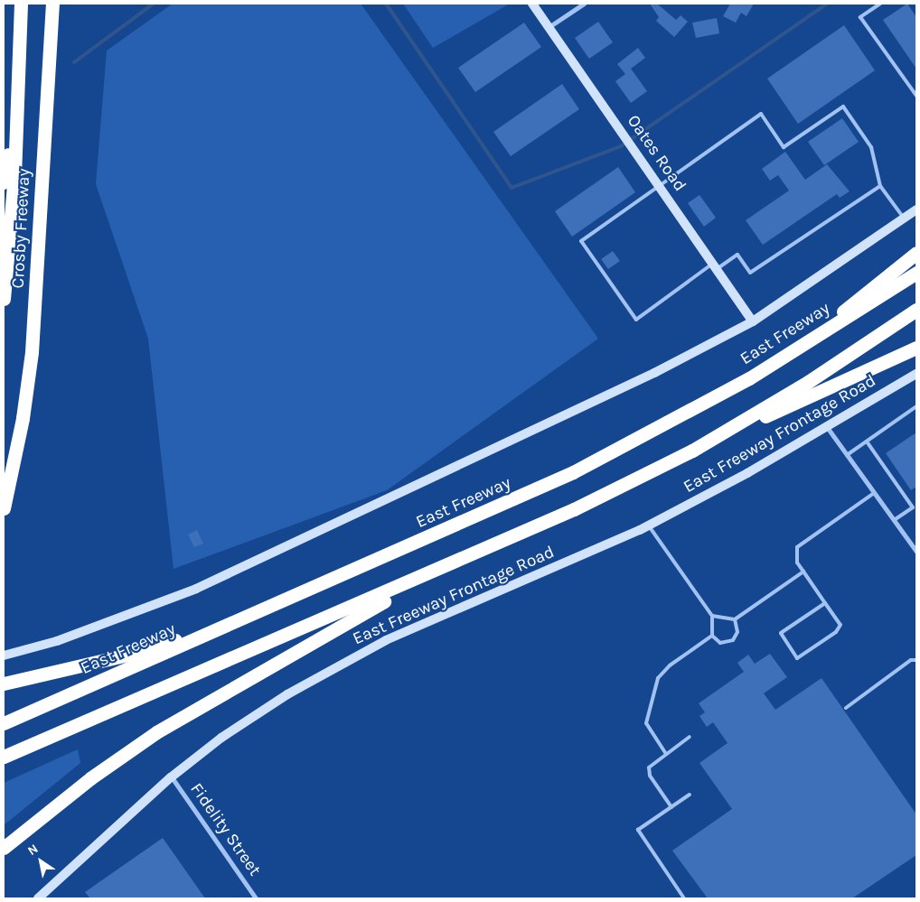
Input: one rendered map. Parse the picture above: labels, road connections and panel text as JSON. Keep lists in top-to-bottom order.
{
  "streets": {
    "highway": ["Crosby Freeway", "East Freeway"],
    "main road": ["Oates Road", "East Freeway Frontage Road"],
    "street": ["Fidelity Street"]
  },
  "crossings": [
    ["East Freeway Frontage Road", "Fidelity Street"]
  ],
  "north": "top left"
}
